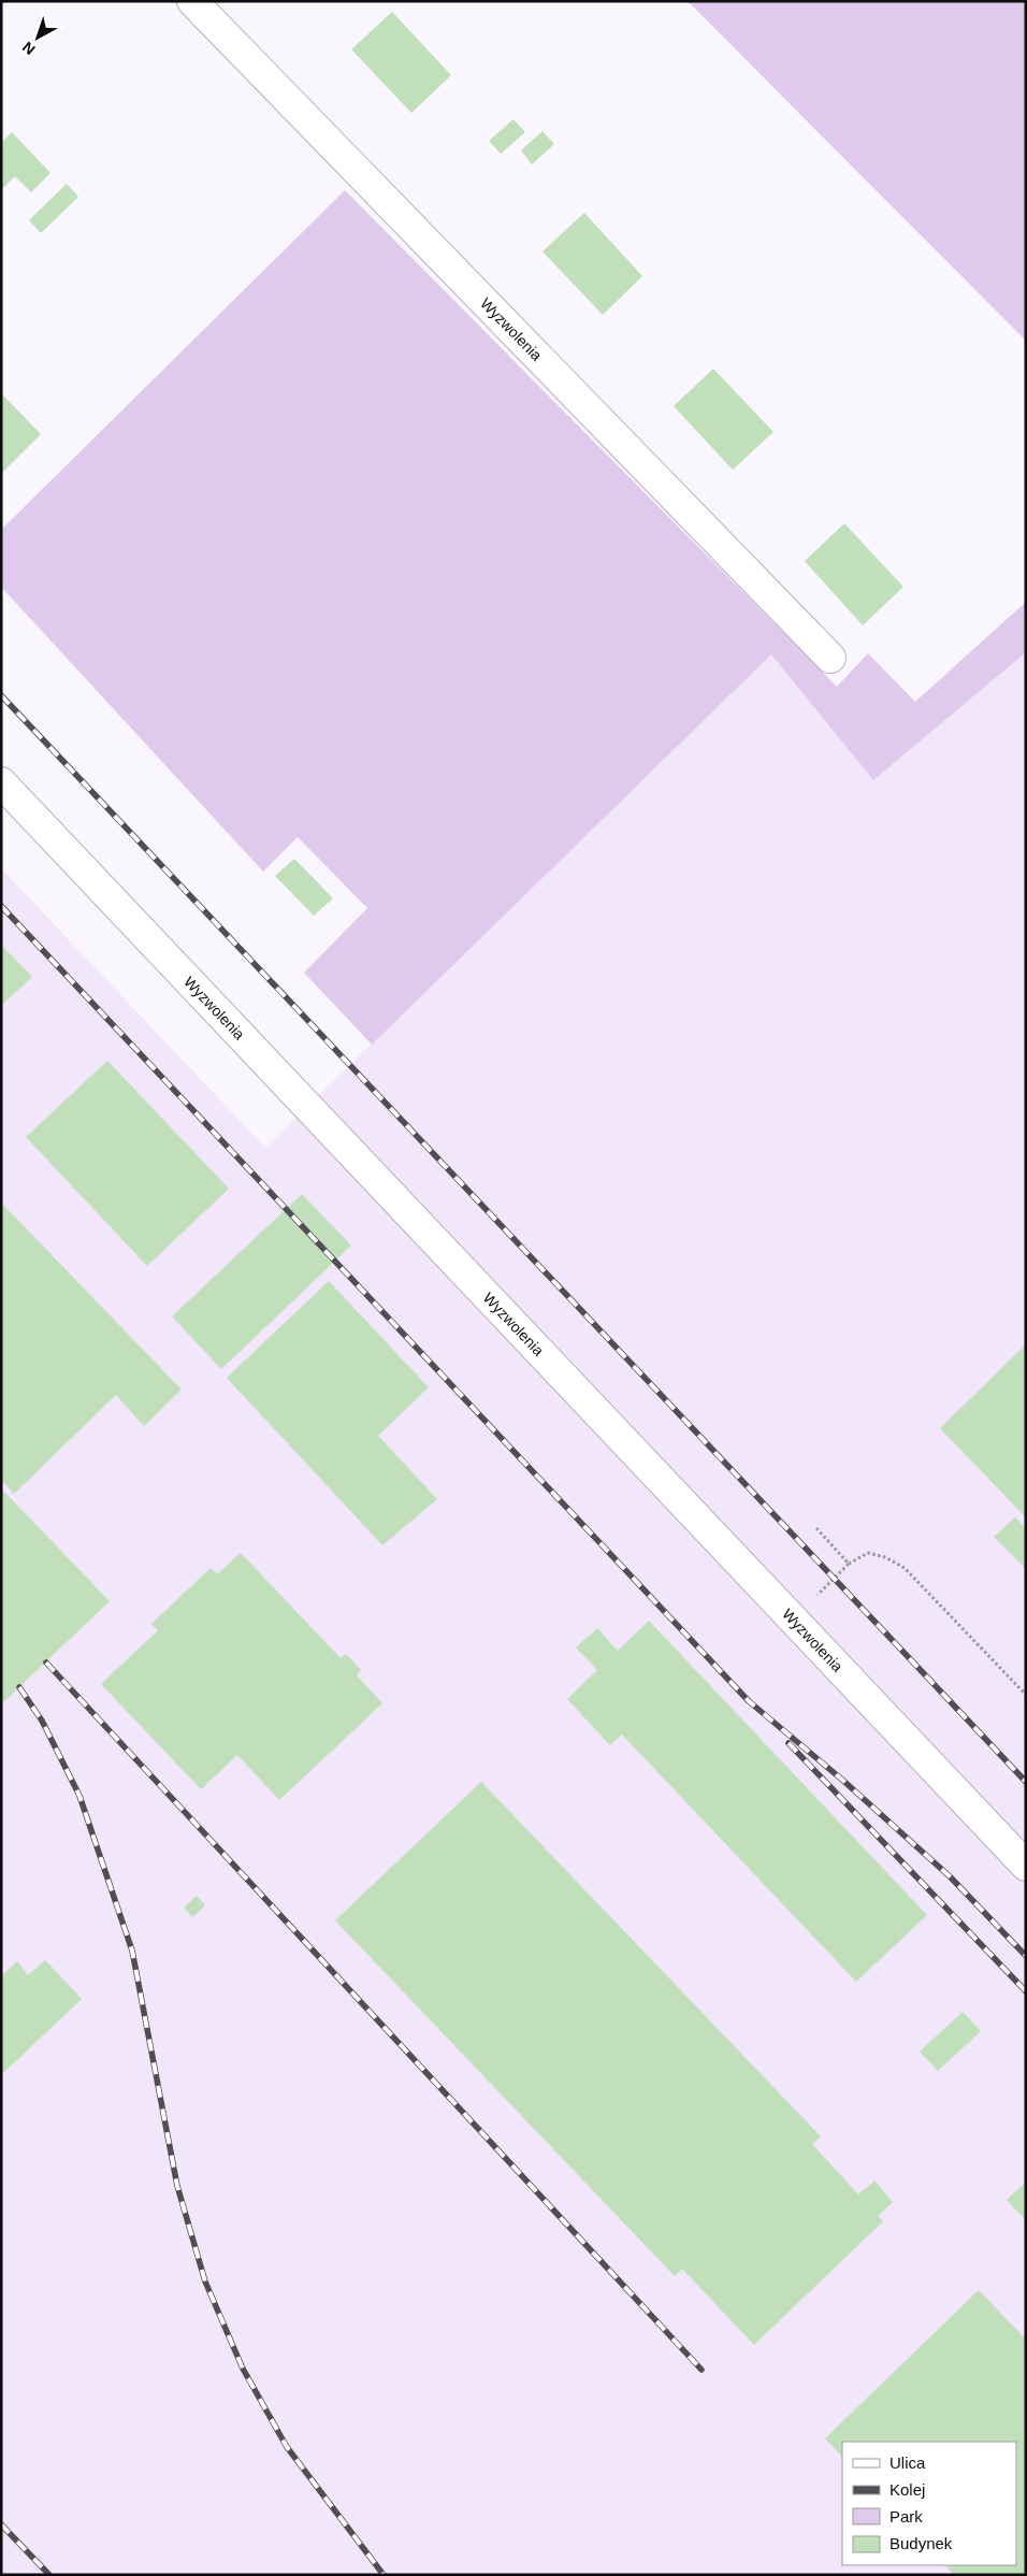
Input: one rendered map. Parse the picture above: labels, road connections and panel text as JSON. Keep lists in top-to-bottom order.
{
  "streets": {
    "street": ["Wyzwolenia"]
  },
  "legend": [
    "Ulica",
    "Kolej",
    "Park",
    "Budynek"
  ],
  "north": "bottom left"
}
